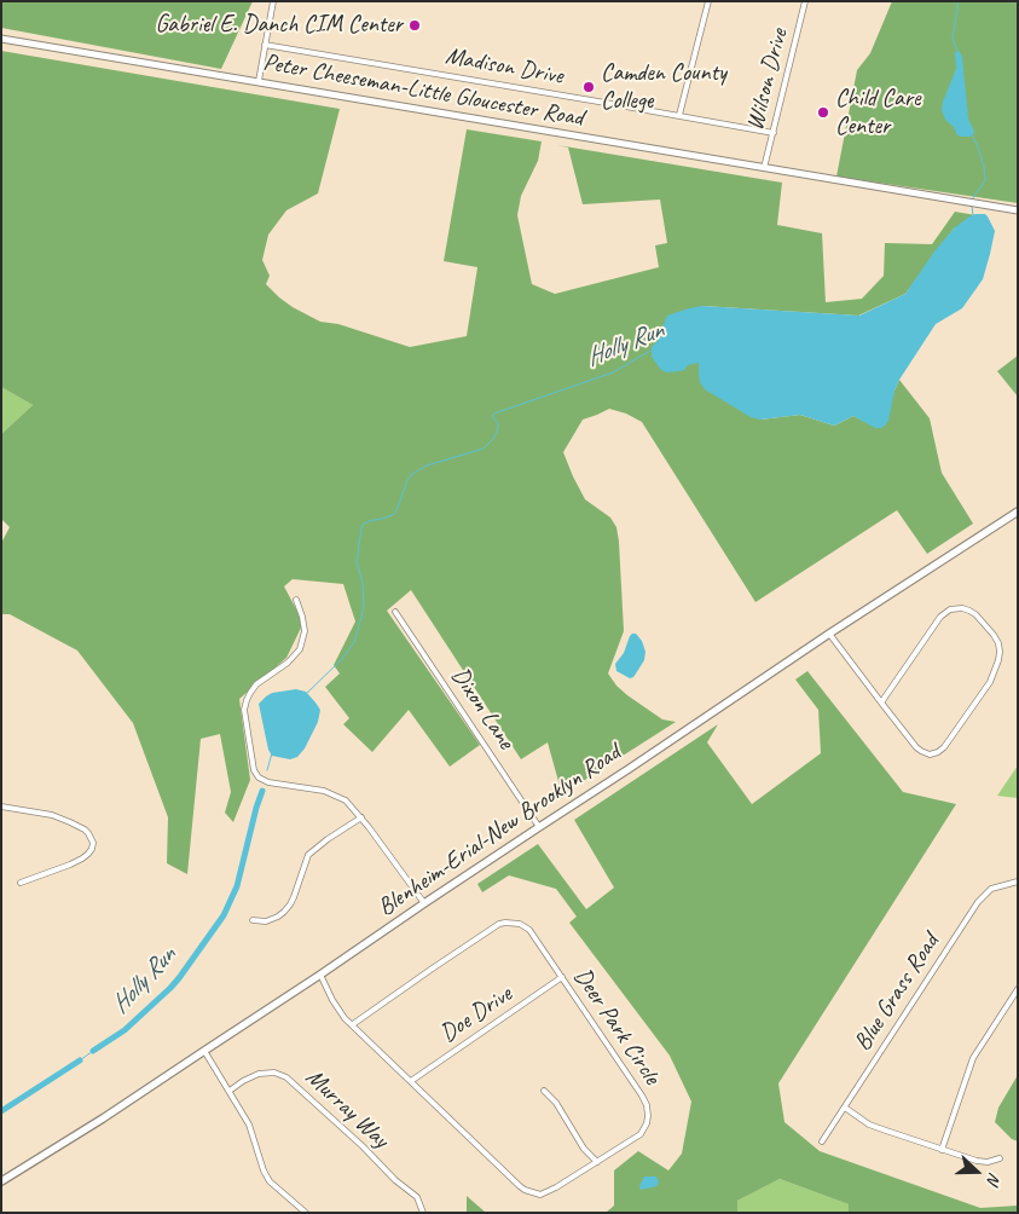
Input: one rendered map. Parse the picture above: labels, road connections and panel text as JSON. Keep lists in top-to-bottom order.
{
  "streets": {
    "main road": ["Blenheim-Erial-New Brooklyn Road"],
    "street": [
      "Madison Drive",
      "Wilson Drive",
      "Peter Cheeseman-Little Gloucester Road",
      "Dixon Lane",
      "Blue Grass Road",
      "Doe Drive",
      "Deer Park Circle",
      "Murray Way"
    ]
  },
  "crossings": [
    ["Madison Drive", "Wilson Drive"],
    ["Wilson Drive", "Peter Cheeseman-Little Gloucester Road"],
    ["Dixon Lane", "Blenheim-Erial-New Brooklyn Road"],
    ["Blenheim-Erial-New Brooklyn Road", "Deer Park Circle"],
    ["Doe Drive", "Deer Park Circle"]
  ],
  "water": ["Holly Run"],
  "places": ["Gabriel E. Danch CIM Center", "Camden County College", "Child Care Center"],
  "north": "right"
}
